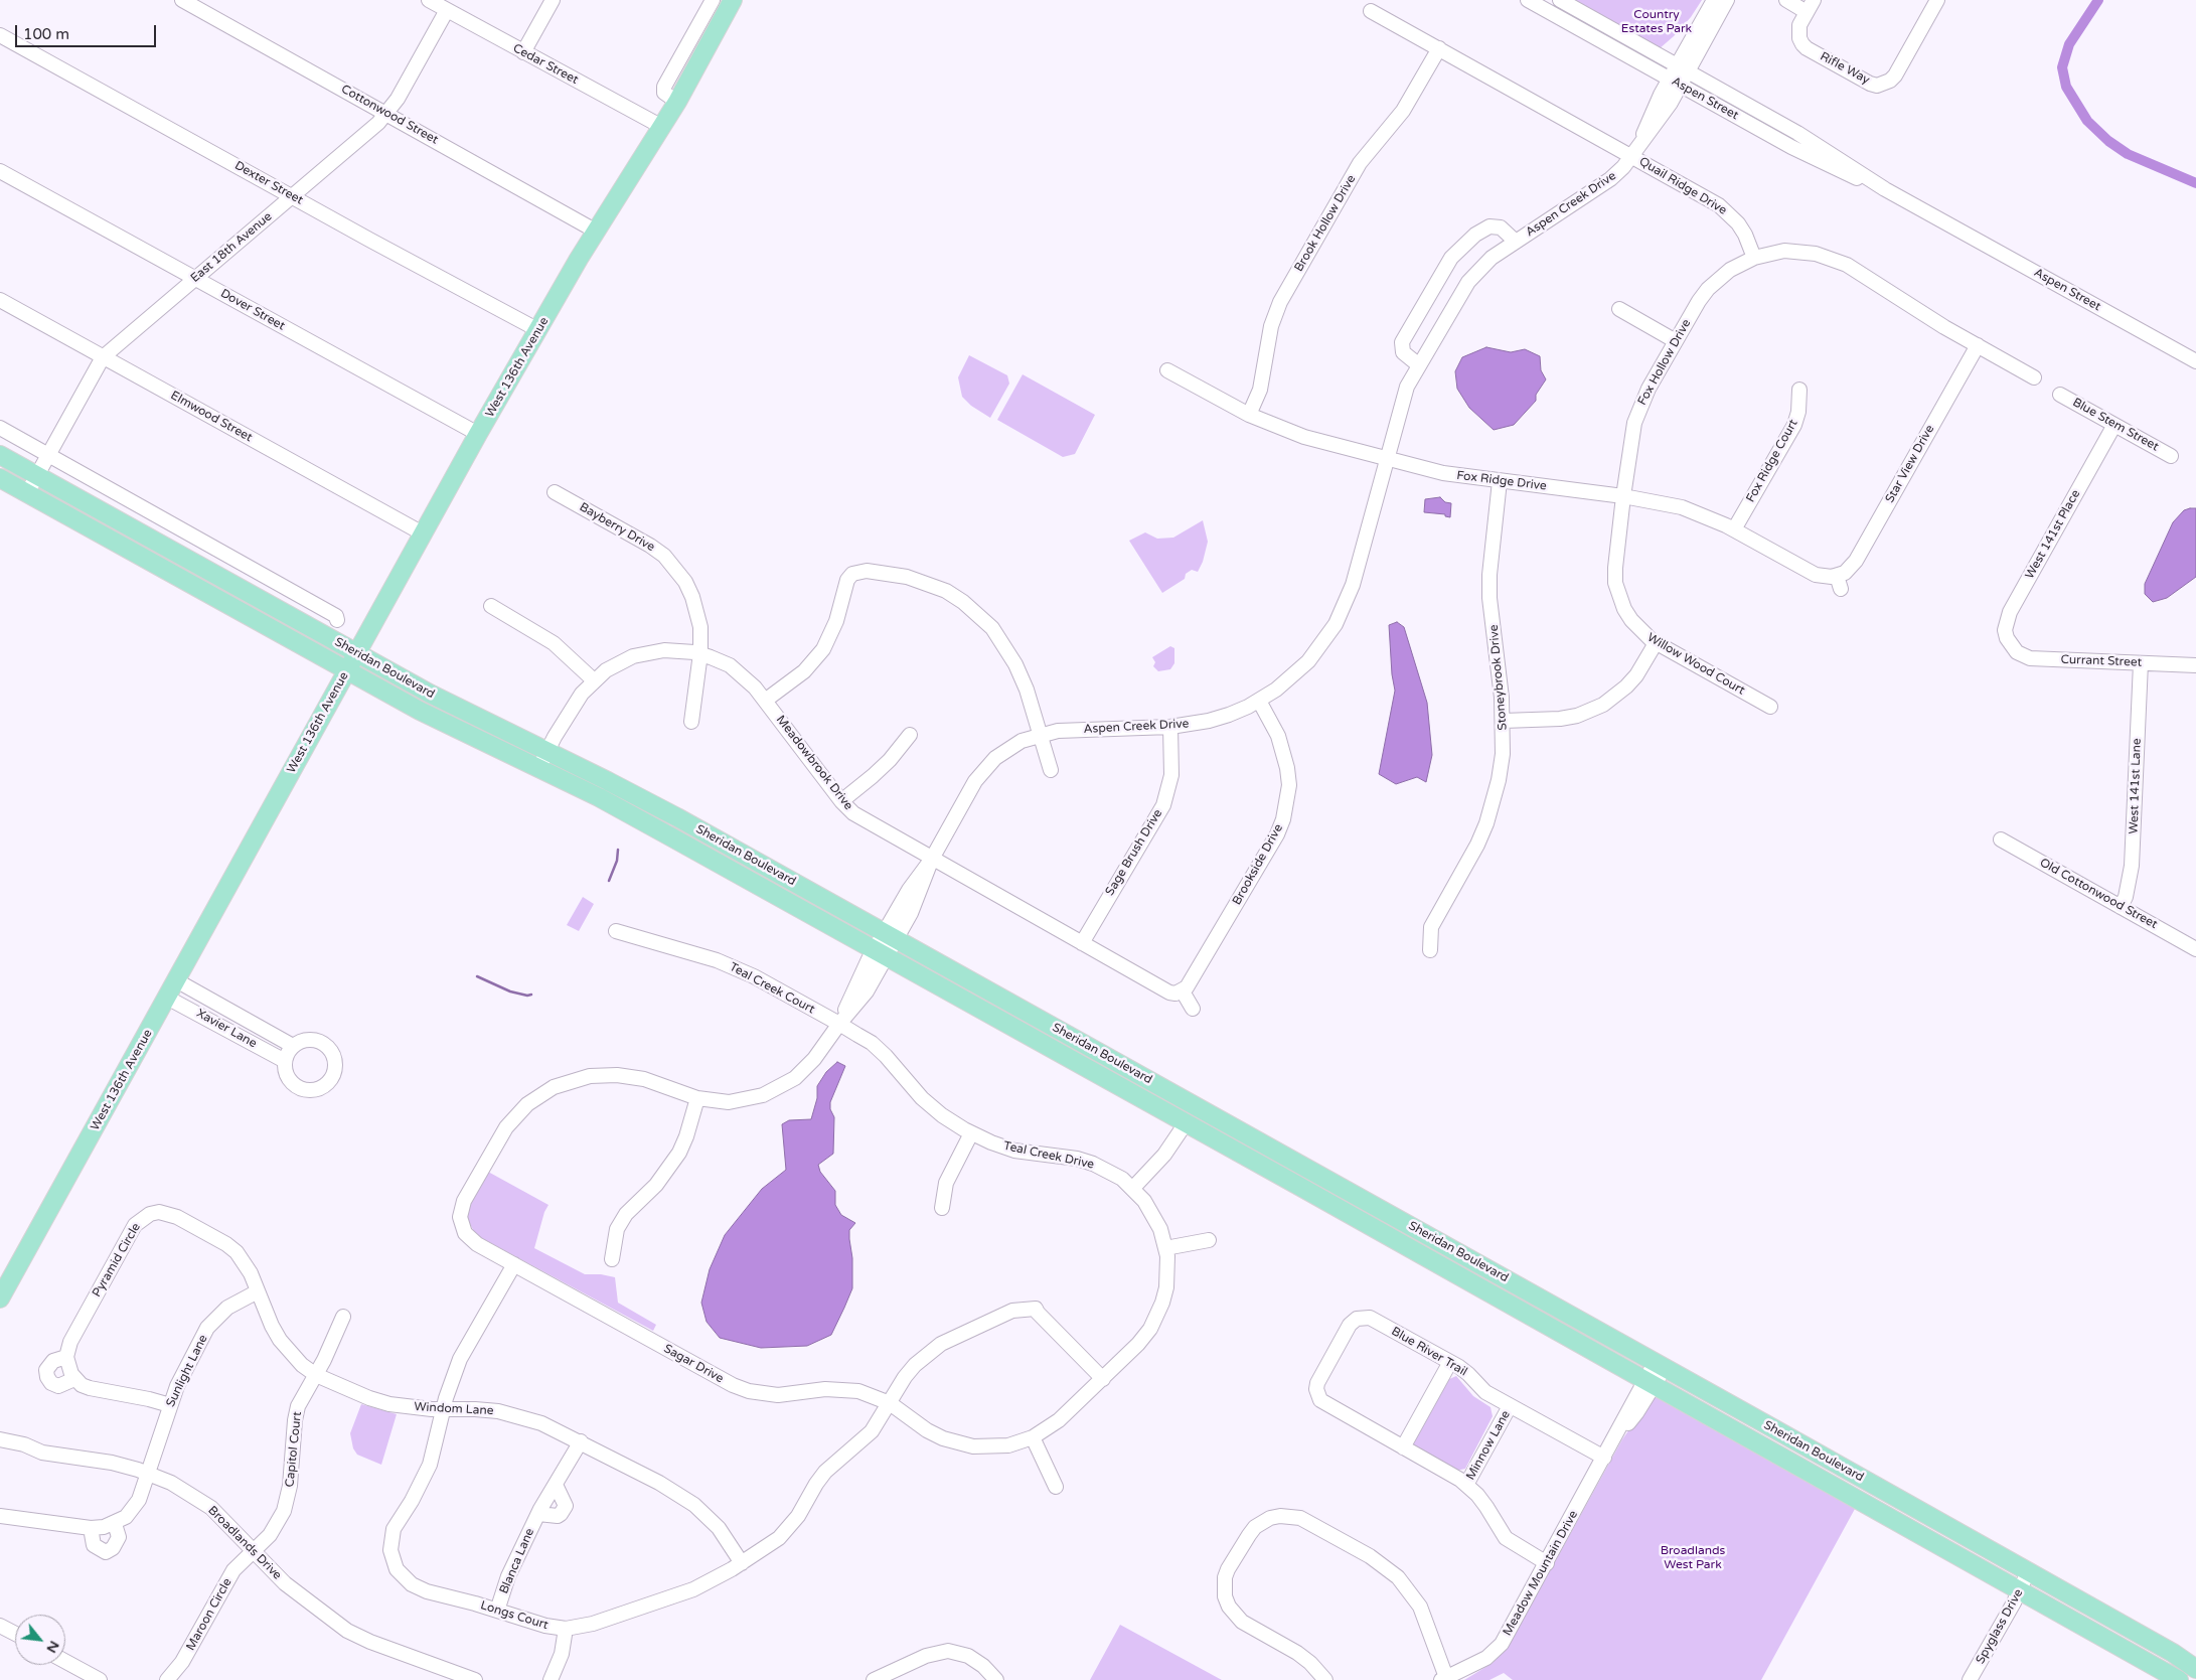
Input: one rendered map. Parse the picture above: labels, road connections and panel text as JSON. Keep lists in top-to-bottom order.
{
  "streets": {
    "main road": ["West 136th Avenue", "Sheridan Boulevard"],
    "street": [
      "Cedar Street",
      "Rifle Way",
      "Aspen Street",
      "Cottonwood Street",
      "Dexter Street",
      "Quail Ridge Drive",
      "Aspen Creek Drive",
      "Brook Hollow Drive",
      "East 18th Avenue",
      "Dover Street",
      "Fox Hollow Drive",
      "Elmwood Street",
      "Blue Stem Street",
      "Fox Ridge Court",
      "Star View Drive",
      "Fox Ridge Drive",
      "Bayberry Drive",
      "West 141st Place",
      "Currant Street",
      "Willow Wood Court",
      "Stoneybrook Drive",
      "Meadowbrook Drive",
      "West 141st Lane",
      "Sage Brush Drive",
      "Brookside Drive",
      "Old Cottonwood Street",
      "Teal Creek Court",
      "Xavier Lane",
      "Teal Creek Drive",
      "Pyramid Circle",
      "Blue River Trail",
      "Sagar Drive",
      "Sunlight Lane",
      "Windom Lane",
      "Minnow Lane",
      "Capitol Court",
      "Broadlands Drive",
      "Blanca Lane",
      "Meadow Mountain Drive",
      "Maroon Circle",
      "Longs Court",
      "Spyglass Drive"
    ]
  },
  "crossings": [
    ["Cedar Street", "East 18th Avenue"],
    ["Cedar Street", "West 136th Avenue"],
    ["Aspen Street", "Aspen Creek Drive"],
    ["Cottonwood Street", "East 18th Avenue"],
    ["Cottonwood Street", "West 136th Avenue"],
    ["Dexter Street", "East 18th Avenue"],
    ["Dexter Street", "West 136th Avenue"],
    ["Quail Ridge Drive", "Aspen Creek Drive"],
    ["Quail Ridge Drive", "Brook Hollow Drive"],
    ["Quail Ridge Drive", "Fox Hollow Drive"],
    ["Aspen Creek Drive", "Fox Ridge Drive"],
    ["Aspen Creek Drive", "Sheridan Boulevard"],
    ["Aspen Creek Drive", "Meadowbrook Drive"],
    ["Aspen Creek Drive", "Sage Brush Drive"],
    ["Aspen Creek Drive", "Brookside Drive"],
    ["Aspen Creek Drive", "Teal Creek Court"],
    ["Aspen Creek Drive", "Teal Creek Drive"],
    ["Aspen Creek Drive", "Sagar Drive"],
    ["Aspen Creek Drive", "Longs Court"],
    ["Brook Hollow Drive", "Fox Ridge Drive"],
    ["East 18th Avenue", "Dover Street"],
    ["East 18th Avenue", "Elmwood Street"],
    ["East 18th Avenue", "Sheridan Boulevard"],
    ["Dover Street", "West 136th Avenue"],
    ["Fox Hollow Drive", "Fox Ridge Drive"],
    ["Fox Hollow Drive", "Willow Wood Court"],
    ["West 136th Avenue", "Elmwood Street"],
    ["West 136th Avenue", "Sheridan Boulevard"],
    ["West 136th Avenue", "Xavier Lane"],
    ["Blue Stem Street", "West 141st Place"],
    ["Fox Ridge Court", "Fox Ridge Drive"],
    ["Star View Drive", "Fox Ridge Drive"],
    ["Fox Ridge Drive", "Willow Wood Court"],
    ["Fox Ridge Drive", "Stoneybrook Drive"],
    ["Bayberry Drive", "Meadowbrook Drive"],
    ["West 141st Place", "Currant Street"],
    ["Currant Street", "West 141st Lane"],
    ["Sheridan Boulevard", "Meadowbrook Drive"],
    ["Sheridan Boulevard", "Meadow Mountain Drive"],
    ["Sheridan Boulevard", "Spyglass Drive"],
    ["Meadowbrook Drive", "Sage Brush Drive"],
    ["Meadowbrook Drive", "Brookside Drive"],
    ["West 141st Lane", "Old Cottonwood Street"],
    ["Teal Creek Court", "Teal Creek Drive"],
    ["Pyramid Circle", "Sunlight Lane"],
    ["Pyramid Circle", "Windom Lane"],
    ["Blue River Trail", "Minnow Lane"],
    ["Blue River Trail", "Meadow Mountain Drive"],
    ["Sagar Drive", "Longs Court"],
    ["Sunlight Lane", "Windom Lane"],
    ["Sunlight Lane", "Broadlands Drive"],
    ["Windom Lane", "Capitol Court"],
    ["Windom Lane", "Blanca Lane"],
    ["Windom Lane", "Longs Court"],
    ["Capitol Court", "Broadlands Drive"],
    ["Capitol Court", "Maroon Circle"],
    ["Broadlands Drive", "Maroon Circle"],
    ["Blanca Lane", "Longs Court"]
  ],
  "parks": ["Country Estates Park", "Broadlands West Park"],
  "scale_bar": "100 m",
  "north": "bottom right"
}
